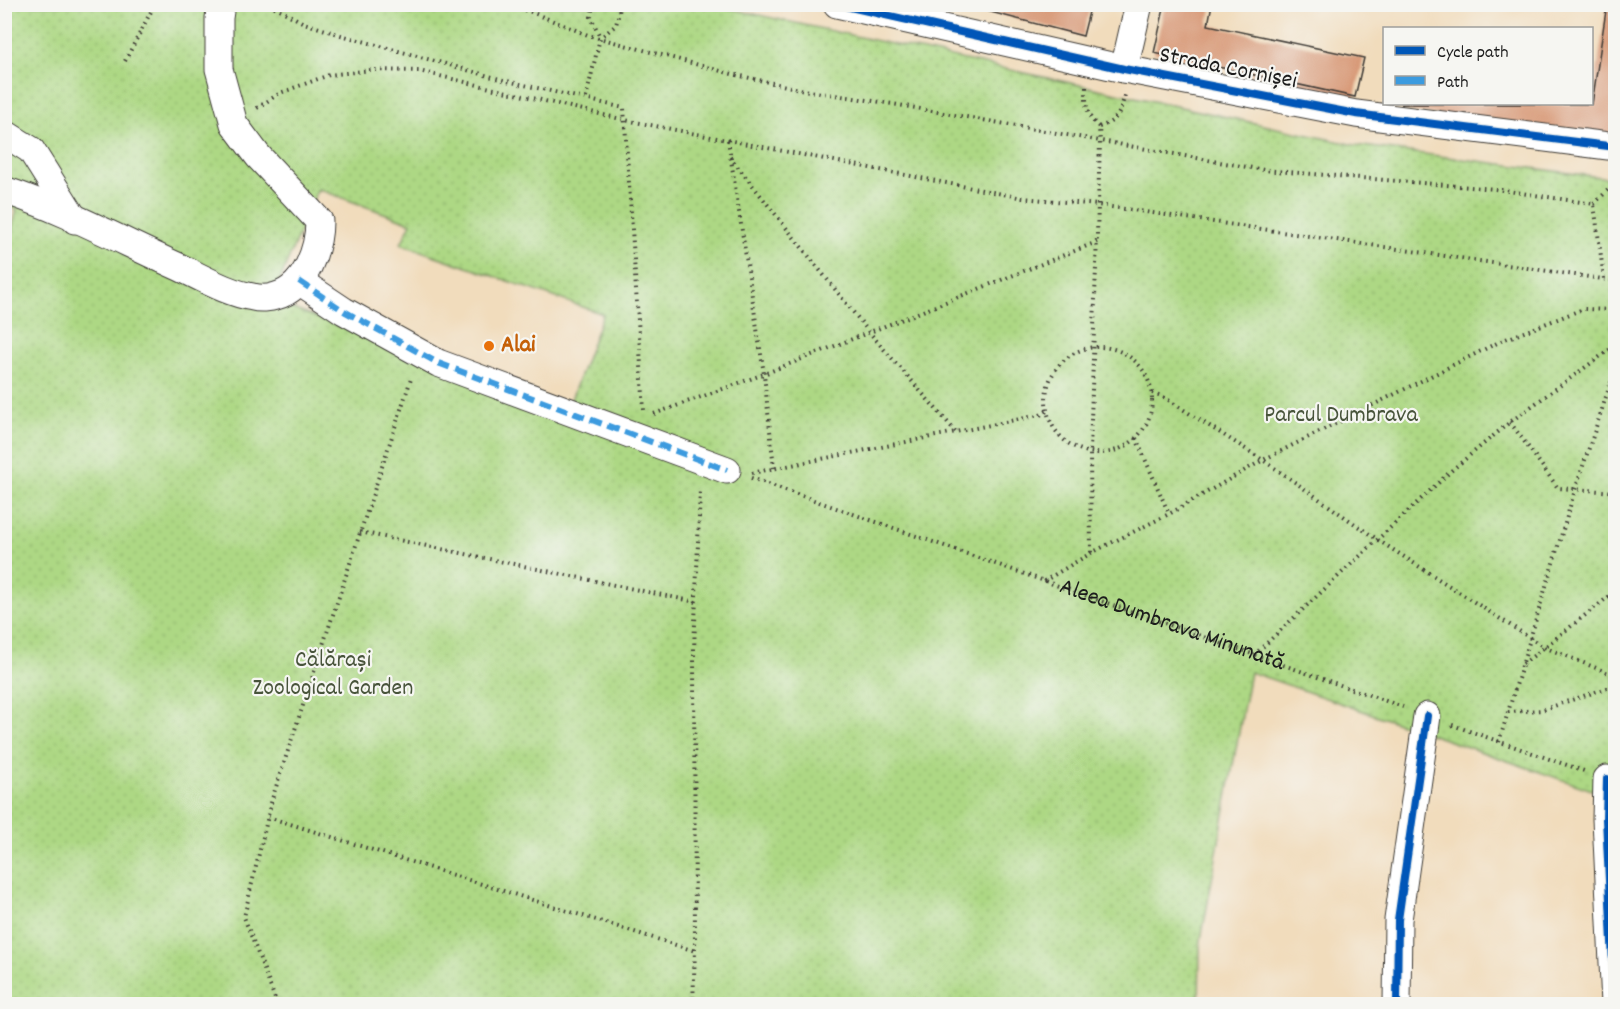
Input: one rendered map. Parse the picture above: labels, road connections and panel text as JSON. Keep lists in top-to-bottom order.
{
  "streets": {
    "street": ["Strada Cornișei"],
    "path": ["Aleea Dumbrava Minunată"]
  },
  "parks": ["Parcul Dumbrava", "Călărași Zoological Garden"],
  "places": ["Alai"],
  "legend": ["Cycle path", "Path"]
}
